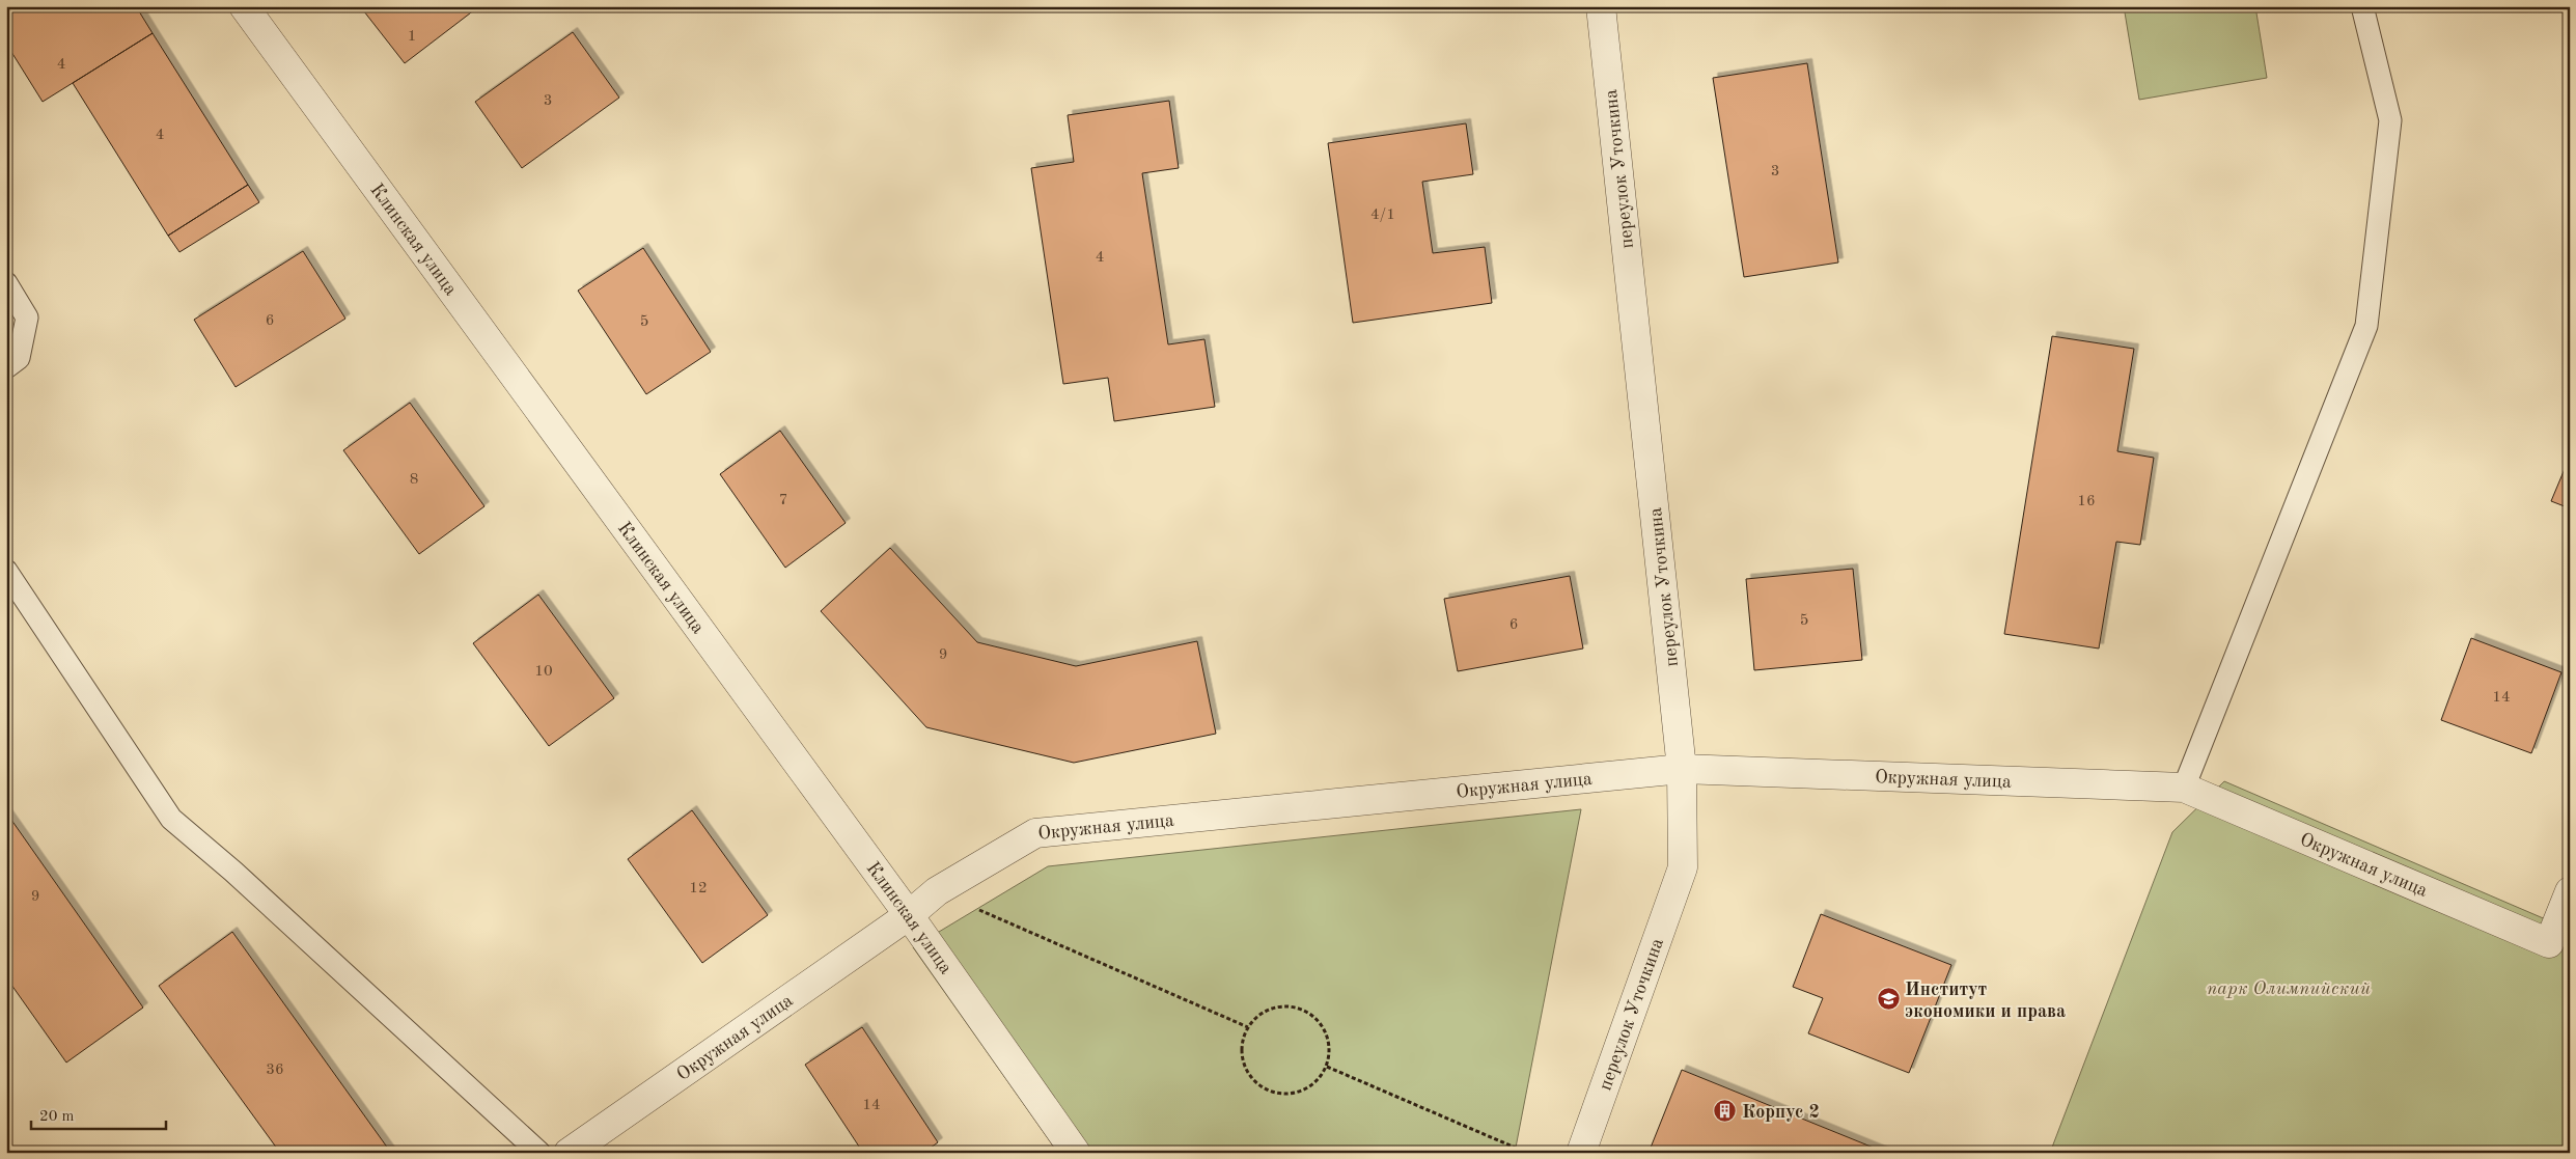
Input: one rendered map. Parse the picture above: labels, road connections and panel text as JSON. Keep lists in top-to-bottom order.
{
  "streets": {
    "street": ["переулок Уточкина", "Клинская улица", "Окружная улица"]
  },
  "crossings": [
    ["переулок Уточкина", "Окружная улица"],
    ["Клинская улица", "Окружная улица"]
  ],
  "parks": ["парк Олимпийский"],
  "places": {
    "school or university": ["Институт экономики и права"],
    "building": ["Корпус 2"]
  },
  "house_numbers": [
    "1",
    "4",
    "3",
    "4",
    "3",
    "4/1",
    "4",
    "6",
    "5",
    "8",
    "7",
    "16",
    "5",
    "6",
    "9",
    "10",
    "14",
    "12",
    "9",
    "36",
    "14"
  ],
  "scale_bar": "20 m"
}
